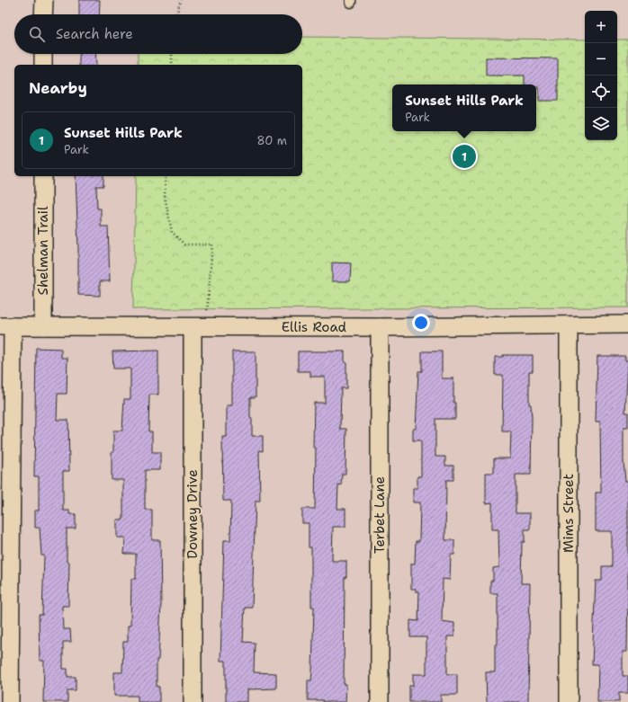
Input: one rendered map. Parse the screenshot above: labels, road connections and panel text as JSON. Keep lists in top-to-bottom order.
{
  "streets": {
    "street": [
      "Shelman Trail",
      "Ellis Road",
      "Mims Street",
      "Downey Drive",
      "Terbet Lane"
    ]
  },
  "crossings": [
    ["Shelman Trail", "Ellis Road"],
    ["Ellis Road", "Mims Street"],
    ["Ellis Road", "Downey Drive"],
    ["Ellis Road", "Terbet Lane"]
  ],
  "page": {
    "map_buttons": ["+", "−"],
    "search": "Search here",
    "heading": "Nearby",
    "popup": ["Sunset Hills Park", "Park"],
    "list": [
      {
        "mark": "1",
        "name": "Sunset Hills Park",
        "note": "Park",
        "value": "80 m"
      }
    ],
    "pins": "1"
  }
}
